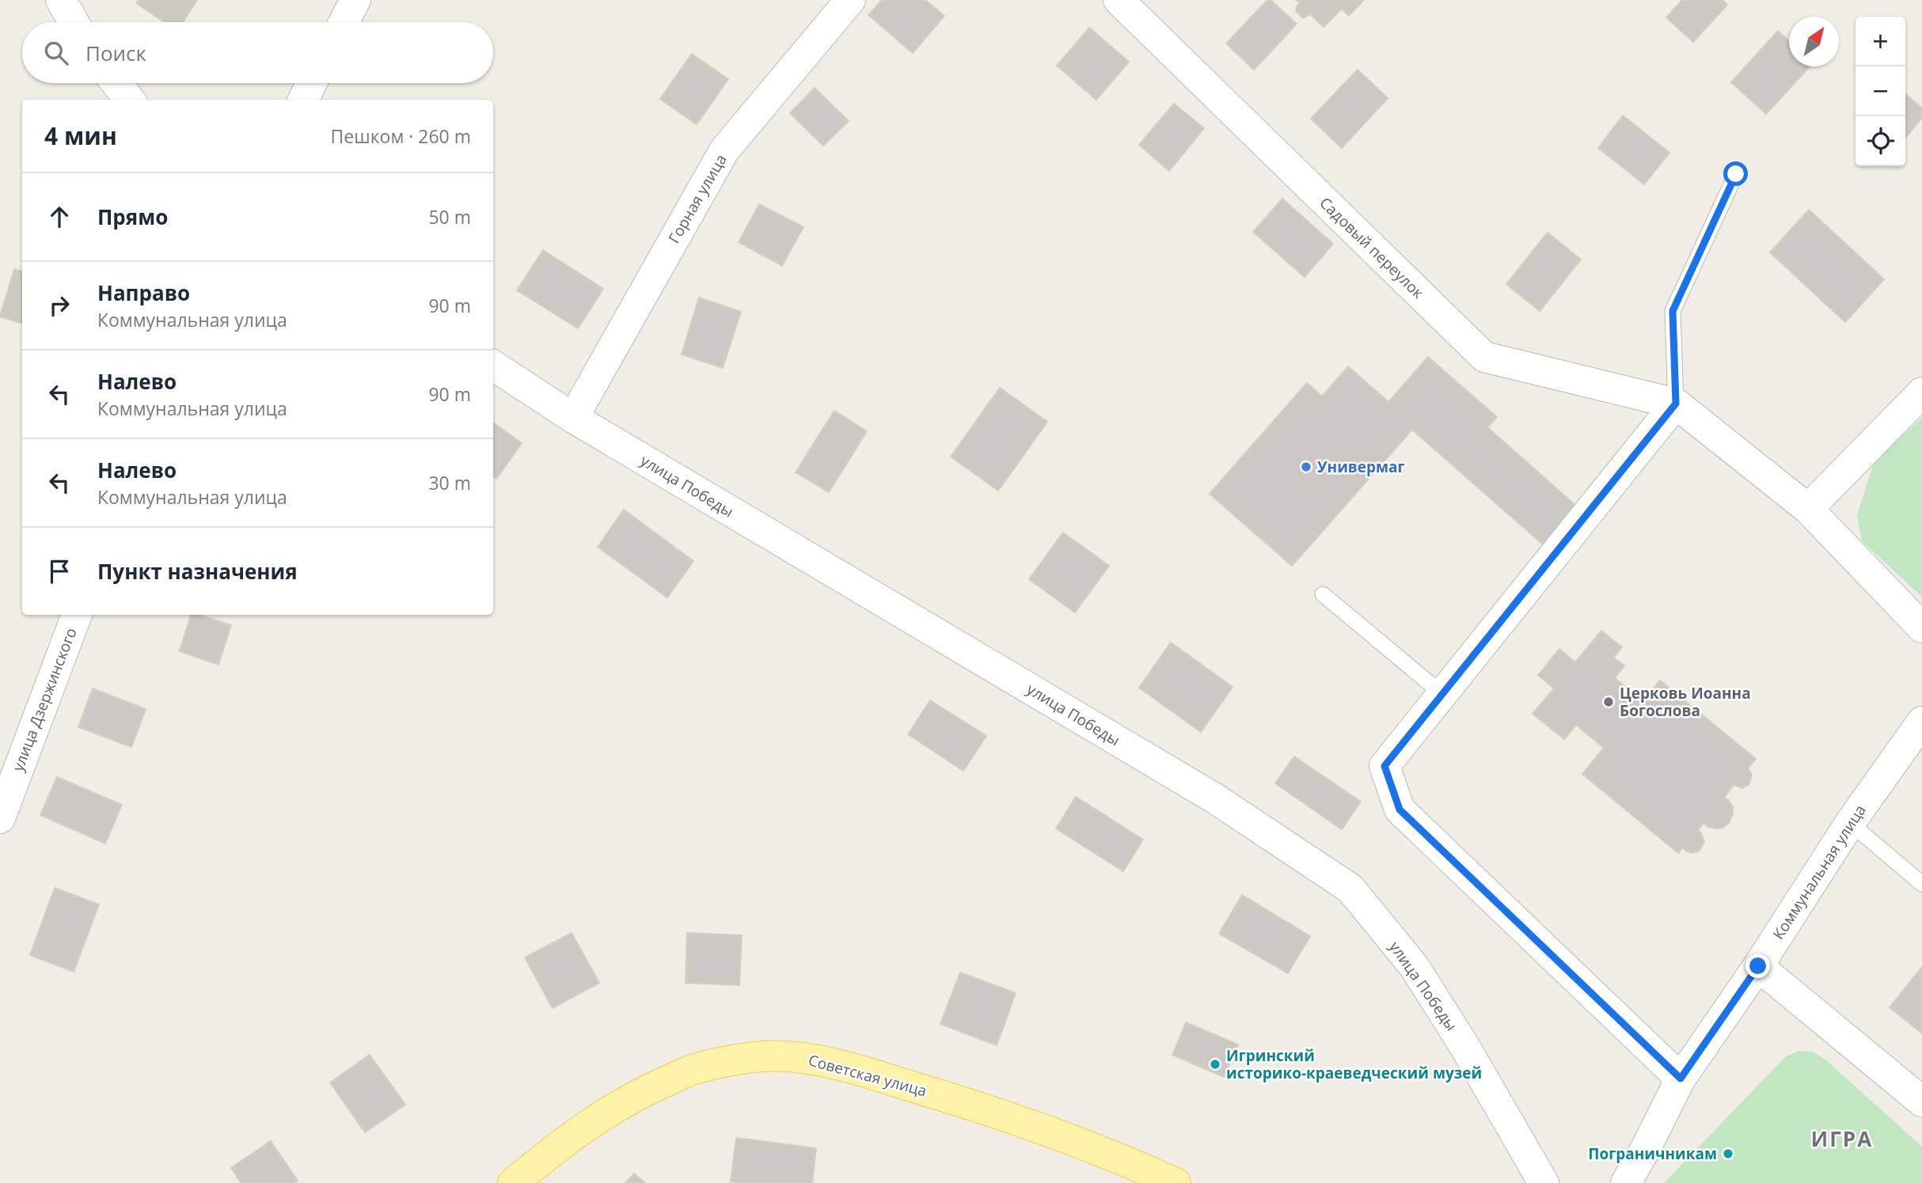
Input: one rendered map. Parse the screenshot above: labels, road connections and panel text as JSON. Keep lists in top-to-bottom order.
{
  "streets": {
    "main road": ["Советская улица"],
    "street": [
      "Горная улица",
      "Садовый переулок",
      "улица Победы",
      "улица Дзержинского",
      "Коммунальная улица"
    ]
  },
  "crossings": [
    ["Горная улица", "улица Победы"]
  ],
  "districts": ["ИГРА"],
  "places": [
    "Универмаг",
    "Церковь Иоанна Богослова",
    "Игринский историко-краеведческий музей",
    "Пограничникам"
  ],
  "north": "top right",
  "page": {
    "map_buttons": ["+", "−"],
    "search": "Поиск",
    "heading": ["4 мин", "Пешком · 260 m"],
    "list": [
      ["Прямо", "50 m"],
      ["Направо", "Коммунальная улица", "90 m"],
      ["Налево", "Коммунальная улица", "90 m"],
      ["Налево", "Коммунальная улица", "30 m"],
      "Пункт назначения"
    ]
  }
}
